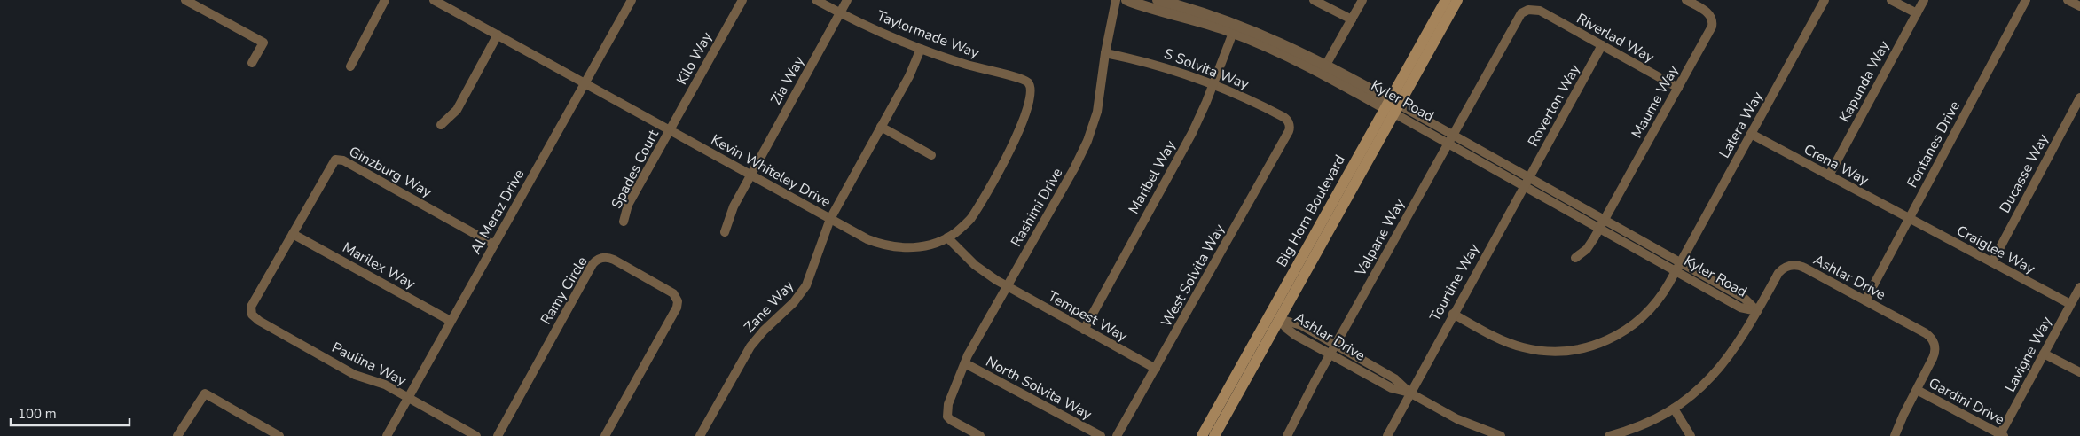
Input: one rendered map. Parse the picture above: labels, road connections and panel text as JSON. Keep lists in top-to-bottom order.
{
  "streets": {
    "main road": ["Big Horn Boulevard"],
    "street": [
      "Taylormade Way",
      "Riverlad Way",
      "Kilo Way",
      "S Solvita Way",
      "Zia Way",
      "Kapunda Way",
      "Kyler Road",
      "Maume Way",
      "Roverton Way",
      "Latera Way",
      "Fontanes Drive",
      "Crena Way",
      "Spades Court",
      "Kevin Whiteley Drive",
      "Ginzburg Way",
      "Ducasse Way",
      "Maribel Way",
      "Rashimi Drive",
      "Al Meraz Drive",
      "Valpane Way",
      "Craiglee Way",
      "Marilex Way",
      "West Solvita Way",
      "Ashlar Drive",
      "Tourtine Way",
      "Ramy Circle",
      "Zane Way",
      "Tempest Way",
      "Lavigne Way",
      "Paulina Way",
      "North Solvita Way",
      "Gardini Drive"
    ]
  },
  "crossings": [
    ["Taylormade Way", "Zia Way"],
    ["Taylormade Way", "Kevin Whiteley Drive"],
    ["Taylormade Way", "Zane Way"],
    ["Riverlad Way", "Kyler Road"],
    ["Riverlad Way", "Maume Way"],
    ["Riverlad Way", "Roverton Way"],
    ["Riverlad Way", "Valpane Way"],
    ["Kilo Way", "Spades Court"],
    ["Kilo Way", "Kevin Whiteley Drive"],
    ["S Solvita Way", "Maribel Way"],
    ["S Solvita Way", "Rashimi Drive"],
    ["S Solvita Way", "West Solvita Way"],
    ["Zia Way", "Kevin Whiteley Drive"],
    ["Kapunda Way", "Crena Way"],
    ["Kyler Road", "Maume Way"],
    ["Kyler Road", "Roverton Way"],
    ["Kyler Road", "Latera Way"],
    ["Kyler Road", "Maribel Way"],
    ["Kyler Road", "Big Horn Boulevard"],
    ["Kyler Road", "Valpane Way"],
    ["Kyler Road", "Ashlar Drive"],
    ["Kyler Road", "Tourtine Way"],
    ["Roverton Way", "Tourtine Way"],
    ["Latera Way", "Crena Way"],
    ["Latera Way", "Tourtine Way"],
    ["Fontanes Drive", "Crena Way"],
    ["Fontanes Drive", "Craiglee Way"],
    ["Fontanes Drive", "Ashlar Drive"],
    ["Crena Way", "Craiglee Way"],
    ["Spades Court", "Kevin Whiteley Drive"],
    ["Kevin Whiteley Drive", "Al Meraz Drive"],
    ["Kevin Whiteley Drive", "Zane Way"],
    ["Kevin Whiteley Drive", "Tempest Way"],
    ["Ginzburg Way", "Al Meraz Drive"],
    ["Ginzburg Way", "Marilex Way"],
    ["Ginzburg Way", "Paulina Way"],
    ["Ducasse Way", "Craiglee Way"],
    ["Maribel Way", "Tempest Way"],
    ["Rashimi Drive", "Tempest Way"],
    ["Rashimi Drive", "North Solvita Way"],
    ["Big Horn Boulevard", "Ashlar Drive"],
    ["Al Meraz Drive", "Marilex Way"],
    ["Al Meraz Drive", "Paulina Way"],
    ["Valpane Way", "Ashlar Drive"],
    ["Craiglee Way", "Lavigne Way"],
    ["West Solvita Way", "Tempest Way"],
    ["Ashlar Drive", "Tourtine Way"],
    ["Ashlar Drive", "Gardini Drive"],
    ["Lavigne Way", "Gardini Drive"]
  ],
  "scale_bar": "100 m"
}
